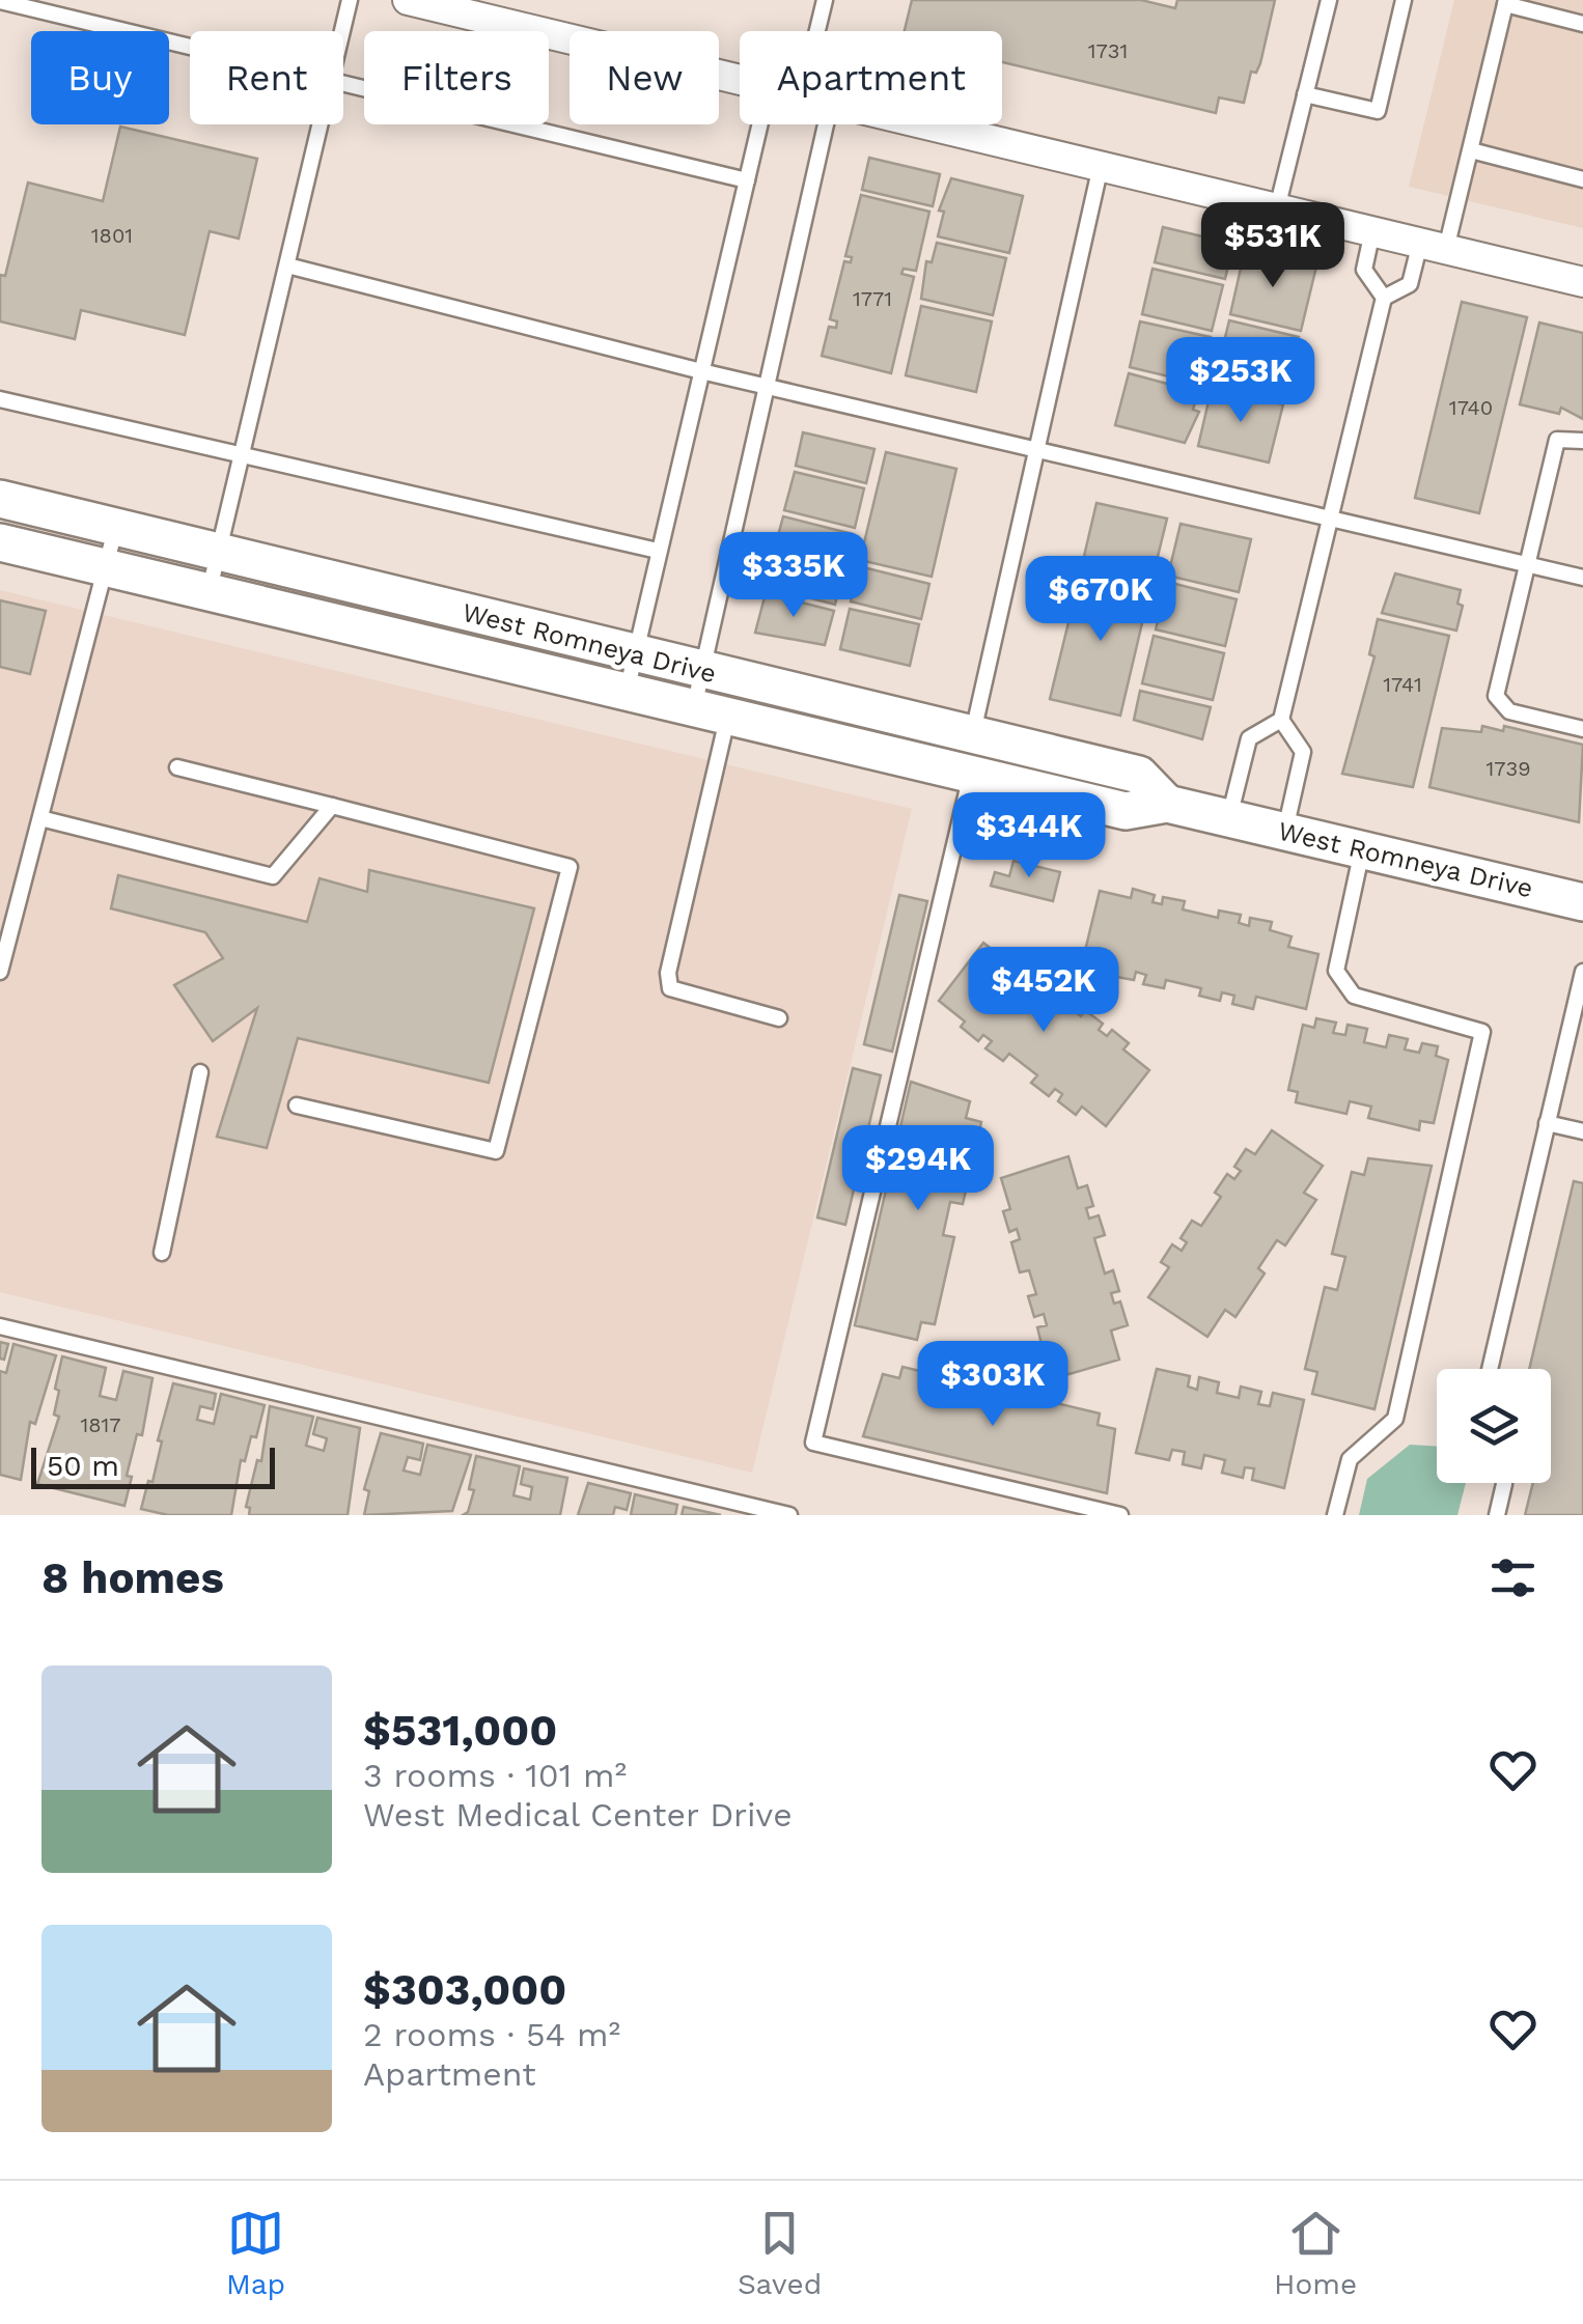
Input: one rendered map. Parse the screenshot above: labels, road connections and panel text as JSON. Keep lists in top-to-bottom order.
{
  "streets": {
    "street": ["West Romneya Drive"]
  },
  "house_numbers": [
    "1731",
    "1801",
    "1771",
    "1740",
    "1741",
    "1739",
    "1817"
  ],
  "scale_bar": "50 m",
  "page": {
    "chip": [
      "Buy",
      "Rent",
      "Filters",
      "New",
      "Apartment"
    ],
    "price": [
      "$531K",
      "$253K",
      "$335K",
      "$670K",
      "$344K",
      "$452K",
      "$294K",
      "$303K"
    ],
    "scale": "50 m",
    "heading": "8 homes",
    "list": [
      {
        "name": "$531,000",
        "note": "3 rooms · 101 m² · West Medical Center Drive"
      },
      {
        "name": "$303,000",
        "note": "2 rooms · 54 m² · Apartment"
      }
    ],
    "tabs": ["Map", "Saved", "Home"]
  }
}
